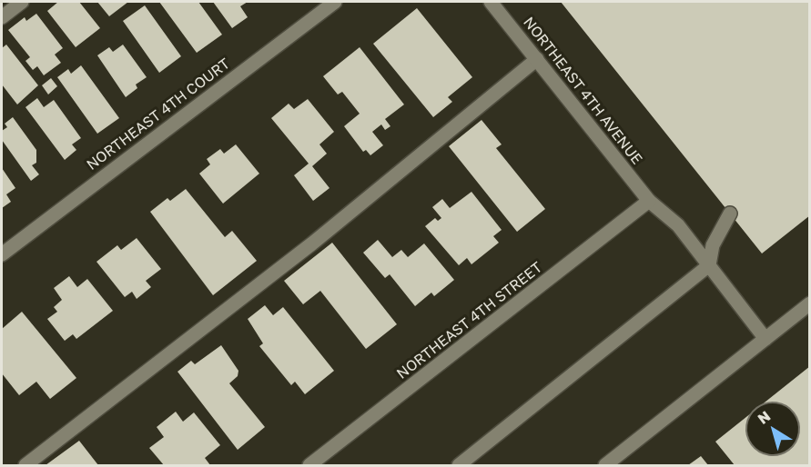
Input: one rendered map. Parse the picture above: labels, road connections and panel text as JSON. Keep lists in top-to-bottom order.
{
  "streets": {
    "street": ["NORTHEAST 4TH AVENUE", "NORTHEAST 4TH COURT", "NORTHEAST 4TH STREET"]
  },
  "crossings": [
    ["NORTHEAST 4TH AVENUE", "NORTHEAST 4TH STREET"]
  ],
  "north": "top left"
}
